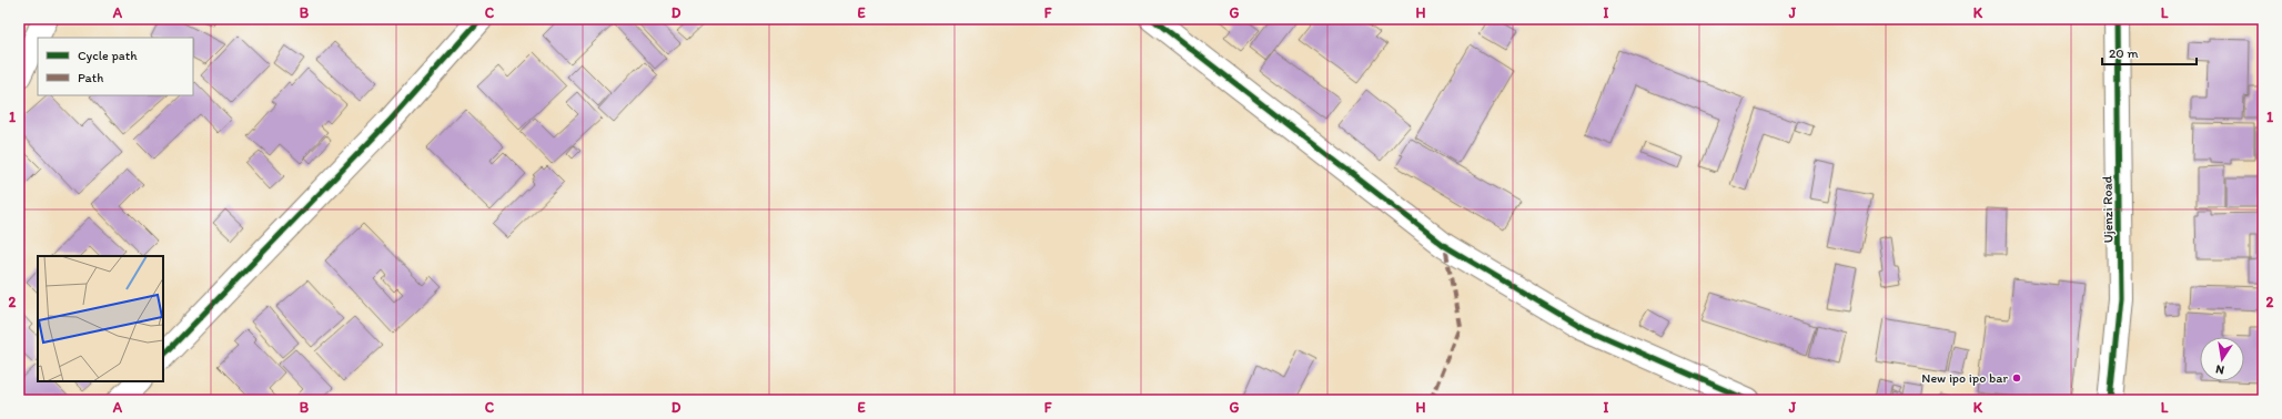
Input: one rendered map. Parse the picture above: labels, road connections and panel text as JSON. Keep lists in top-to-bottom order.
{
  "streets": {
    "street": ["Ujenzi Road"]
  },
  "places": ["New ipo ipo bar"],
  "legend": ["Cycle path", "Path"],
  "scale_bar": "20 m",
  "north": "bottom",
  "grid": {
    "columns": [
      "A",
      "B",
      "C",
      "D",
      "E",
      "F",
      "G",
      "H",
      "I",
      "J",
      "K",
      "L"
    ],
    "rows": ["1", "2"]
  }
}
